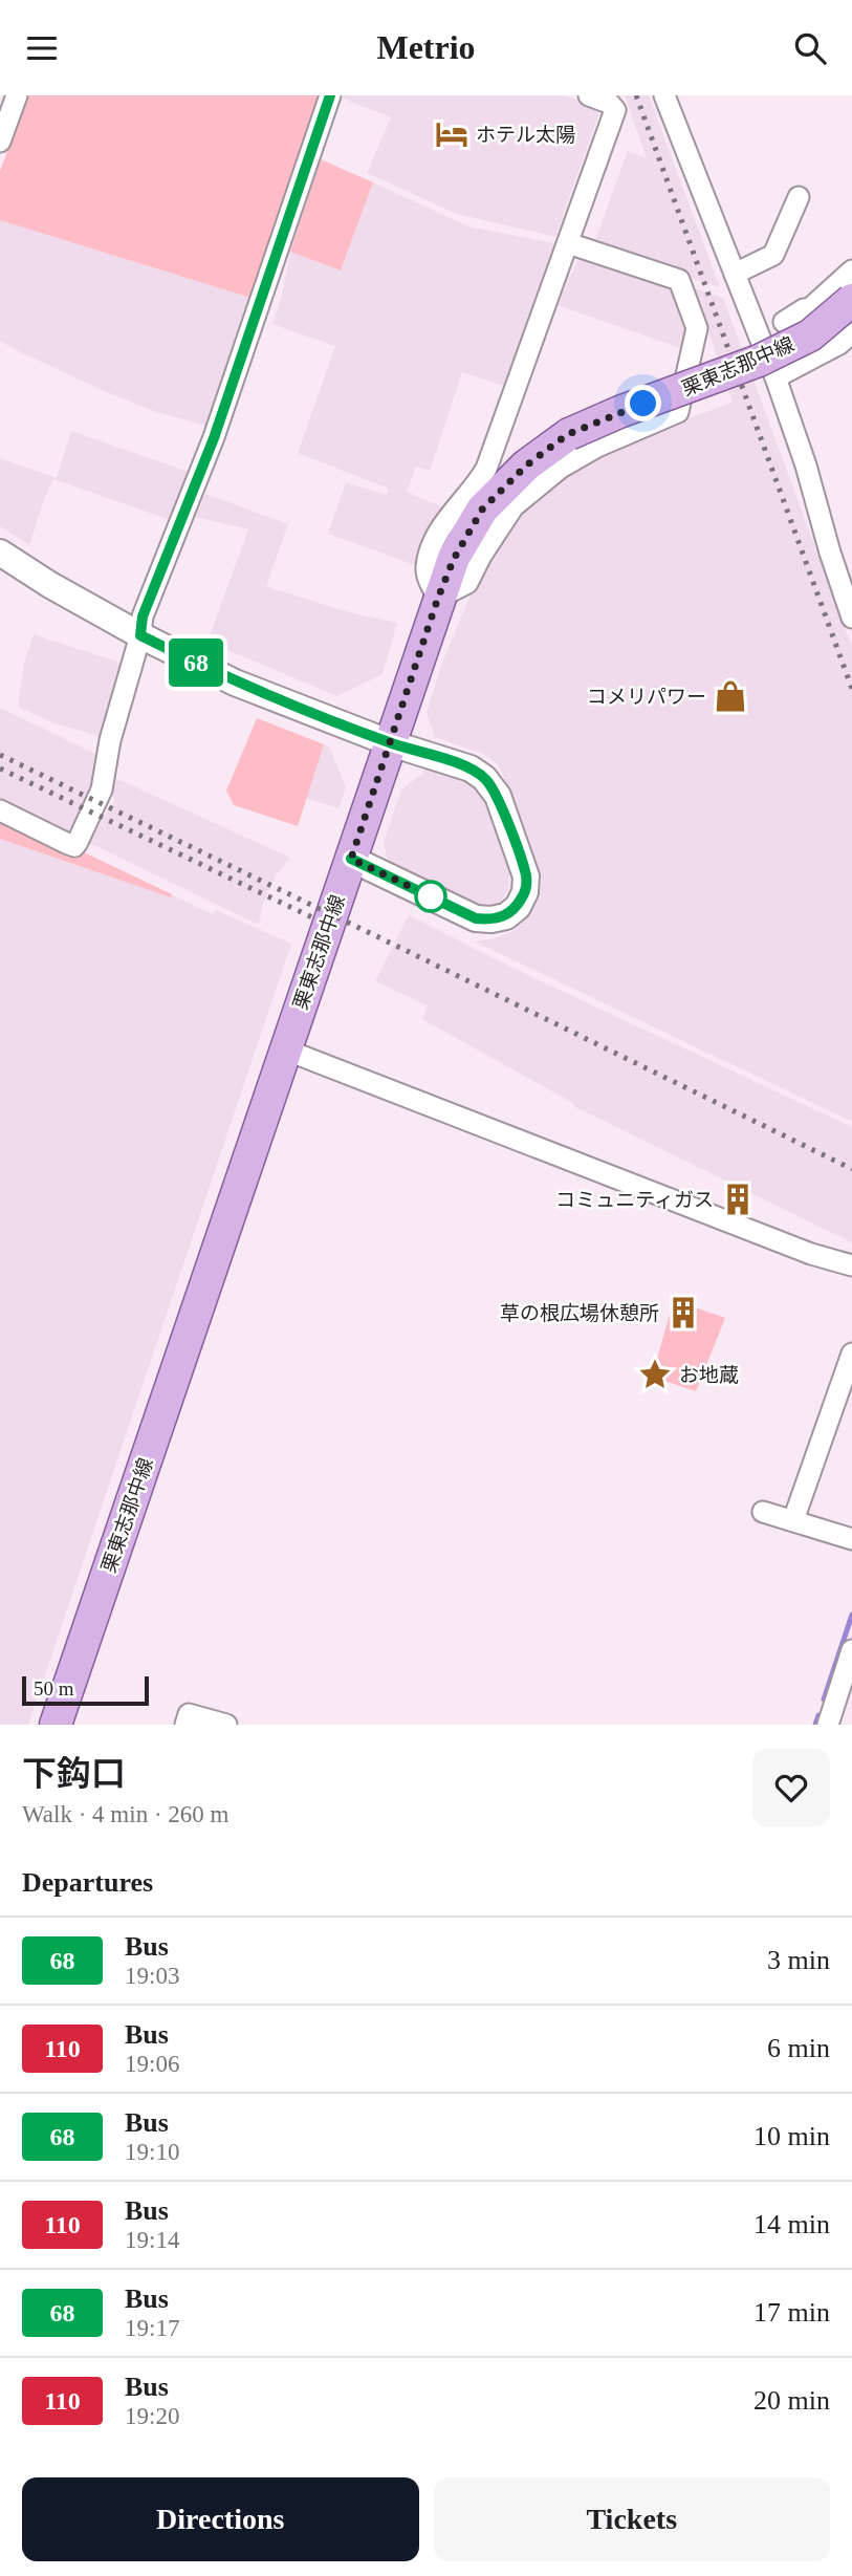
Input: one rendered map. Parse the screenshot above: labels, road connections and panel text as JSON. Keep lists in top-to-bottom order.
{
  "streets": {
    "main road": ["栗東志那中線"]
  },
  "places": {
    "hotel": ["ホテル太陽"],
    "shop": ["コメリパワー"],
    "building": ["コミュニティガス", "草の根広場休憩所"],
    "place": ["お地蔵"]
  },
  "lines": ["bus line 68"],
  "scale_bar": "50 m",
  "page": {
    "header": "Metrio",
    "on_map": "68",
    "scale": "50 m",
    "heading": [
      ["下鈎口", "Walk · 4 min · 260 m"],
      "Departures"
    ],
    "list": [
      {
        "mark": "68",
        "name": "Bus",
        "note": "19:03",
        "value": "3 min"
      },
      {
        "mark": "110",
        "name": "Bus",
        "note": "19:06",
        "value": "6 min"
      },
      {
        "mark": "68",
        "name": "Bus",
        "note": "19:10",
        "value": "10 min"
      },
      {
        "mark": "110",
        "name": "Bus",
        "note": "19:14",
        "value": "14 min"
      },
      {
        "mark": "68",
        "name": "Bus",
        "note": "19:17",
        "value": "17 min"
      },
      {
        "mark": "110",
        "name": "Bus",
        "note": "19:20",
        "value": "20 min"
      }
    ],
    "buttons": ["Directions", "Tickets"]
  }
}
